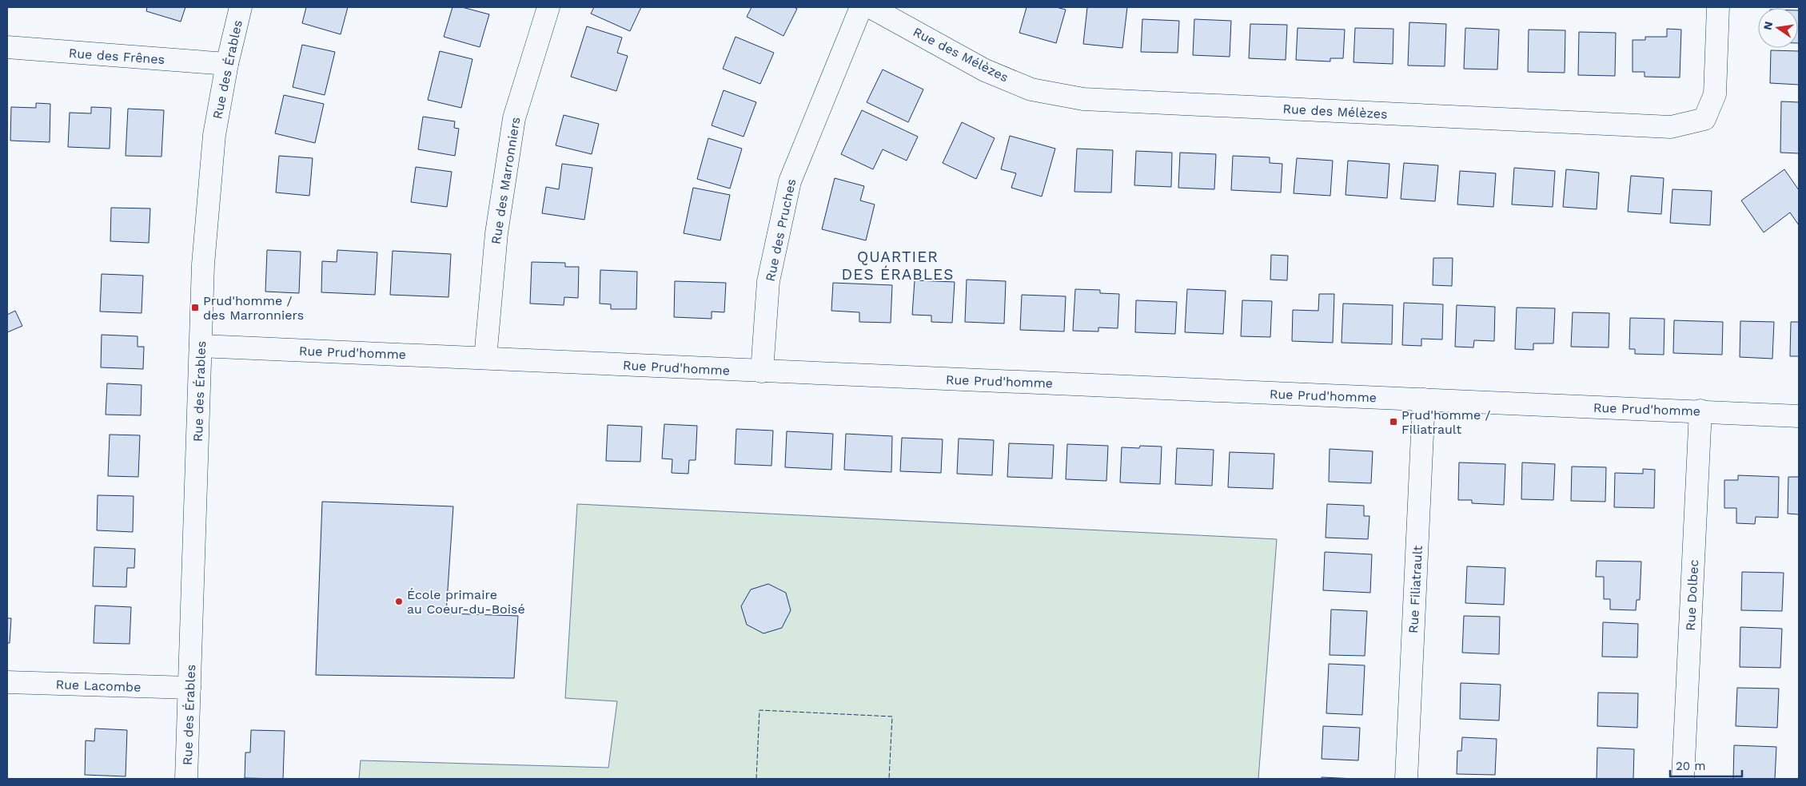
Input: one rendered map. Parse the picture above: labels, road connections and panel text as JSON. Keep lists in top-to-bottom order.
{
  "streets": {
    "street": [
      "Rue des Mélèzes",
      "Rue des Frênes",
      "Rue des Érables",
      "Rue des Marronniers",
      "Rue des Pruches",
      "Rue Prud'homme",
      "Rue Filiatrault",
      "Rue Dolbec",
      "Rue Lacombe"
    ]
  },
  "crossings": [
    ["Rue des Frênes", "Rue des Érables"],
    ["Rue des Érables", "Rue Prud'homme"],
    ["Rue des Érables", "Rue Lacombe"],
    ["Rue des Marronniers", "Rue Prud'homme"],
    ["Rue des Pruches", "Rue Prud'homme"],
    ["Rue Prud'homme", "Rue Filiatrault"],
    ["Rue Prud'homme", "Rue Dolbec"]
  ],
  "districts": ["QUARTIER DES ÉRABLES"],
  "places": {
    "transit": ["Prud'homme / des Marronniers", "Prud'homme / Filiatrault"],
    "other": ["École primaire au Coeur‑du‑Boisé"]
  },
  "scale_bar": "20 m",
  "north": "left"
}
